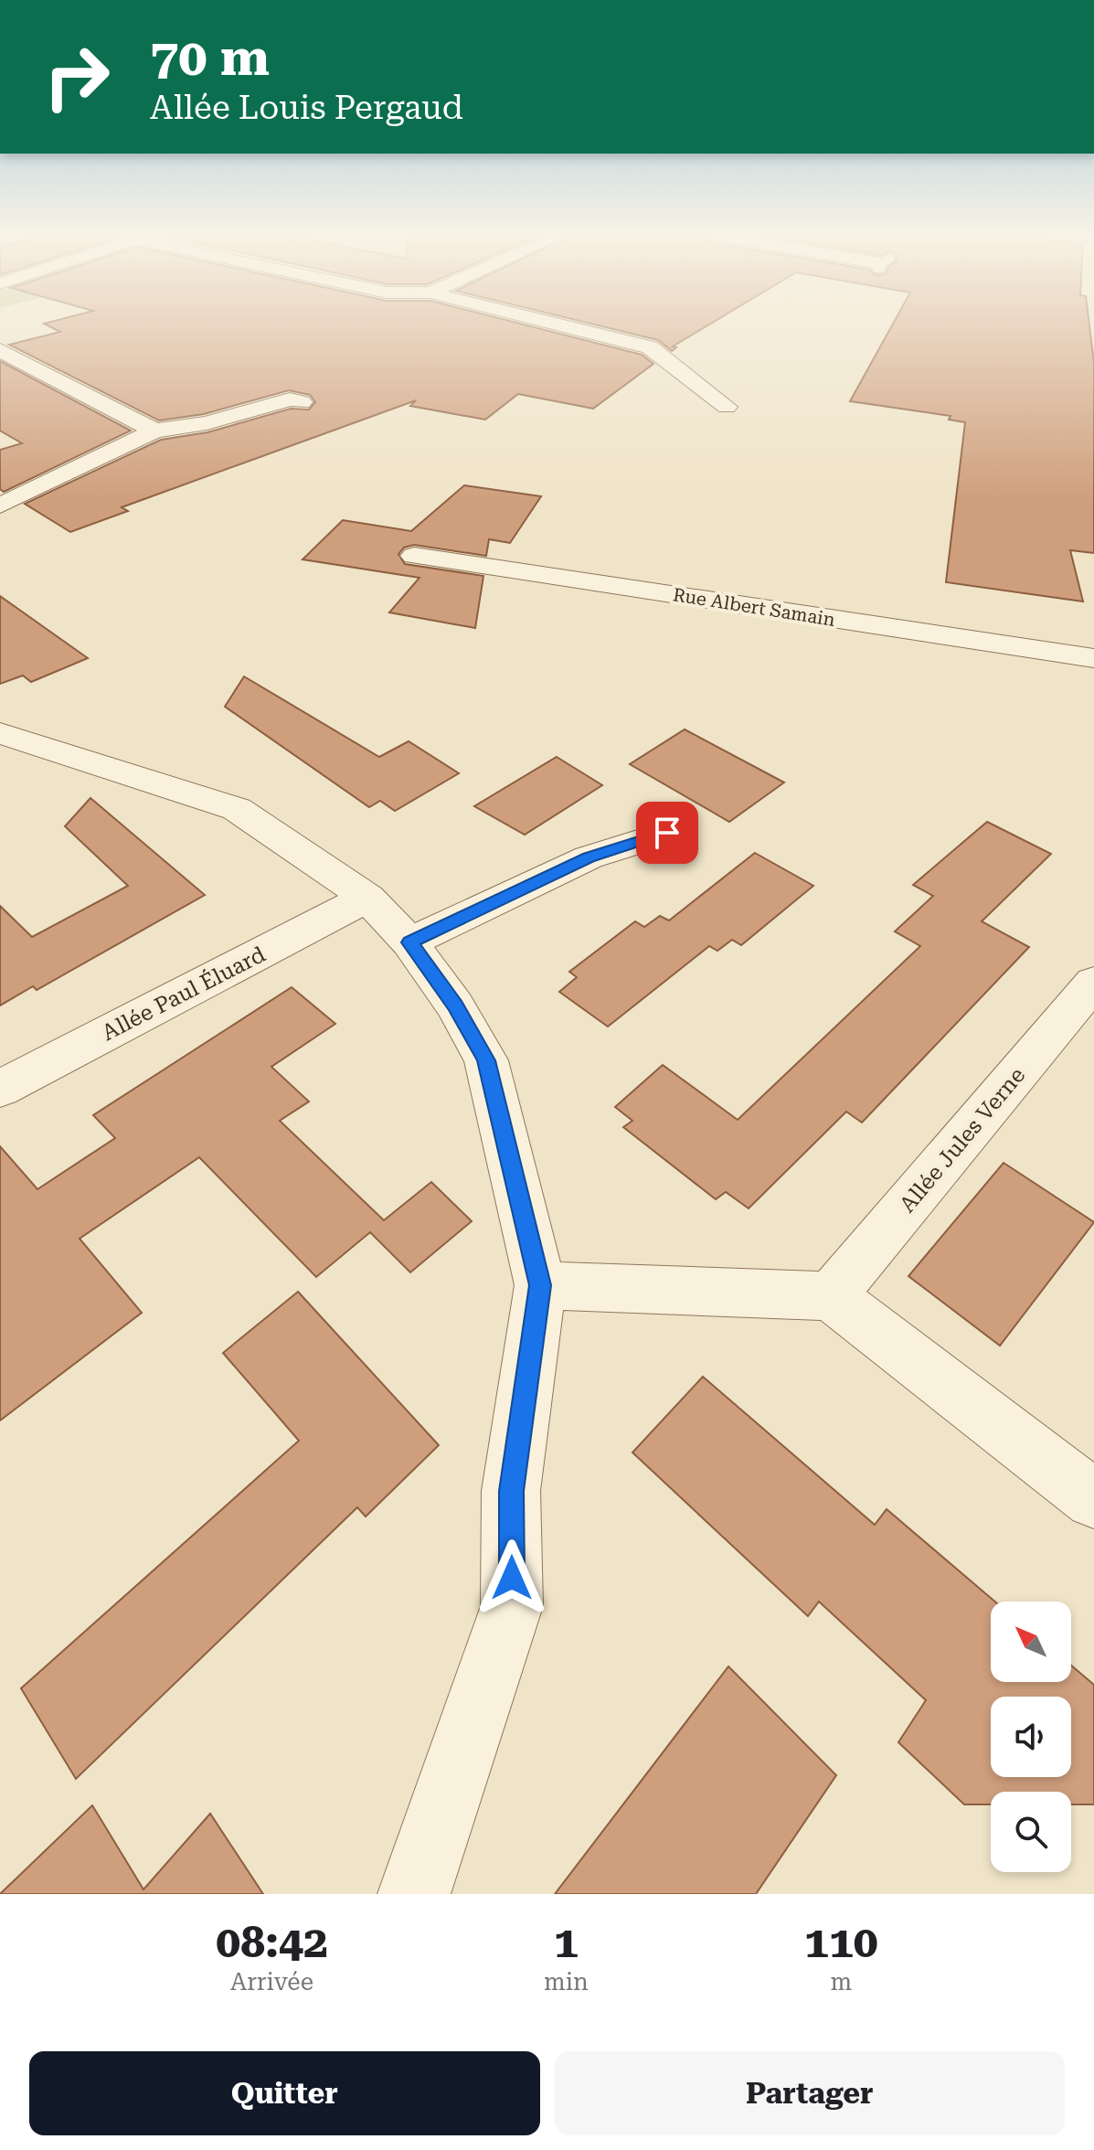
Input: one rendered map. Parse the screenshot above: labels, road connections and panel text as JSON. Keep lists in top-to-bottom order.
{
  "streets": {
    "street": ["Rue Albert Samain", "Allée Paul Éluard", "Allée Jules Verne"]
  },
  "north": "top left",
  "page": {
    "turn": ["70 m", "Allée Louis Pergaud"],
    "eta": [
      "08:42",
      "Arrivée",
      "1",
      "min",
      "110",
      "m"
    ],
    "buttons": ["Quitter", "Partager"]
  }
}
